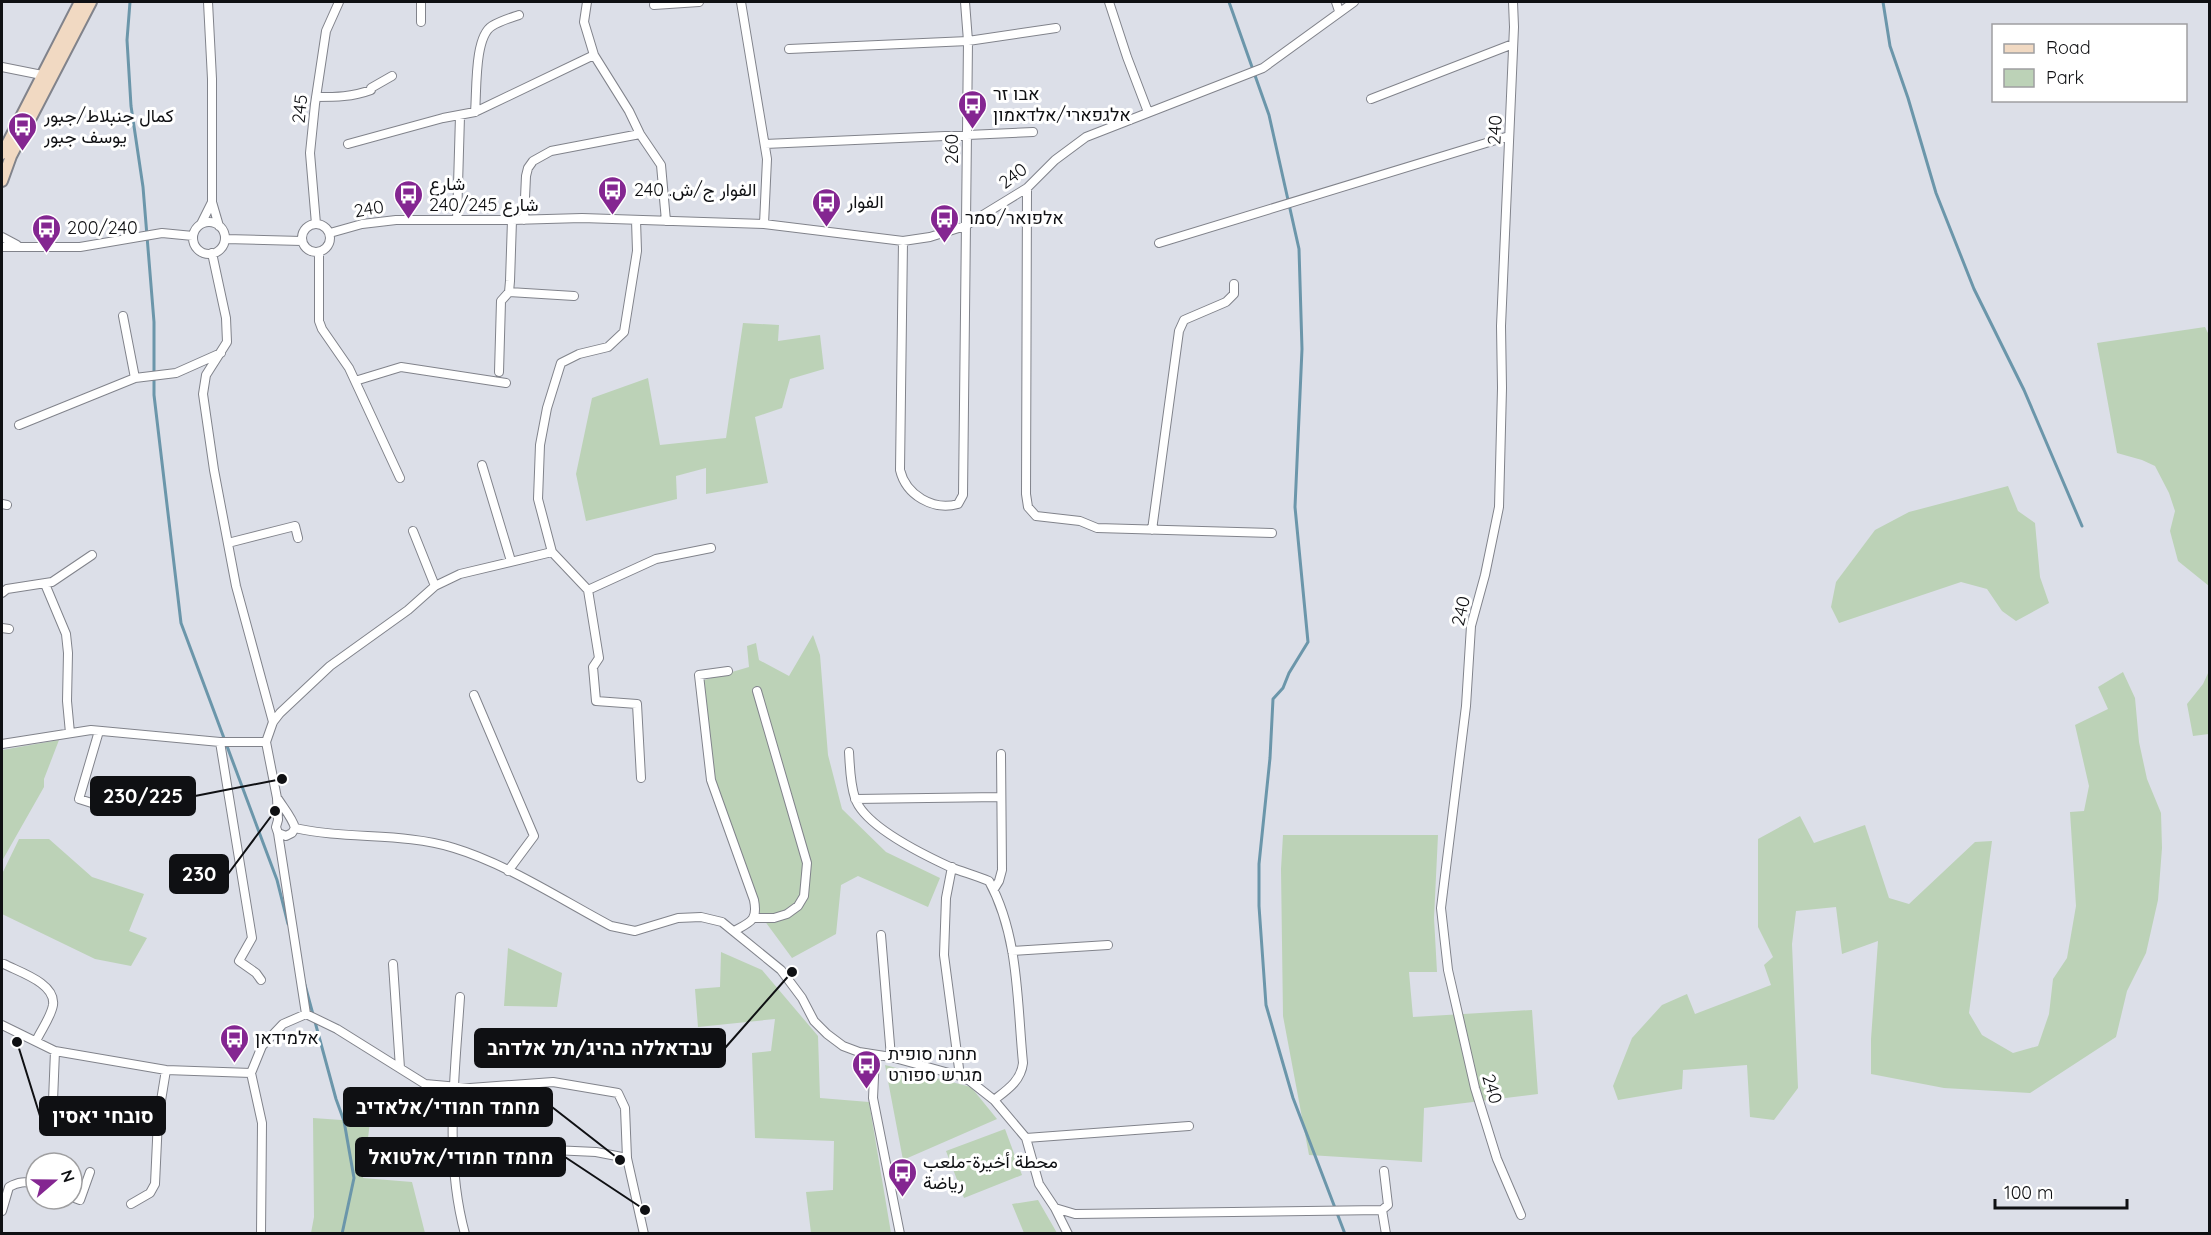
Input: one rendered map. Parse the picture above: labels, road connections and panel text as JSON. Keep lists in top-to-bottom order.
{
  "streets": {
    "street": ["245", "240", "260"]
  },
  "crossings": [
    ["245", "240"],
    ["240", "260"]
  ],
  "places": {
    "bus stop": [
      "אבו זר אלגפארי/אלדאמון",
      "كمال جنبلاط/جبور يوسف جبور",
      "الفوار ج/ش. 240",
      "شارع 240/شارع 245",
      "الفوار",
      "אלפואר/סמר",
      "200/240",
      "אלמידאן",
      "תחנה סופית מגרש ספורט",
      "محطة أخيرة-ملعب رياضة"
    ],
    "other": [
      "230/225",
      "230",
      "עבדאללה בהיג/תל אלדהב",
      "סובחי יאסין",
      "מחמד חמודי/אלאדיב",
      "מחמד חמודי/אלטואל"
    ]
  },
  "legend": ["Road", "Park"],
  "scale_bar": "100 m",
  "north": "right"
}
